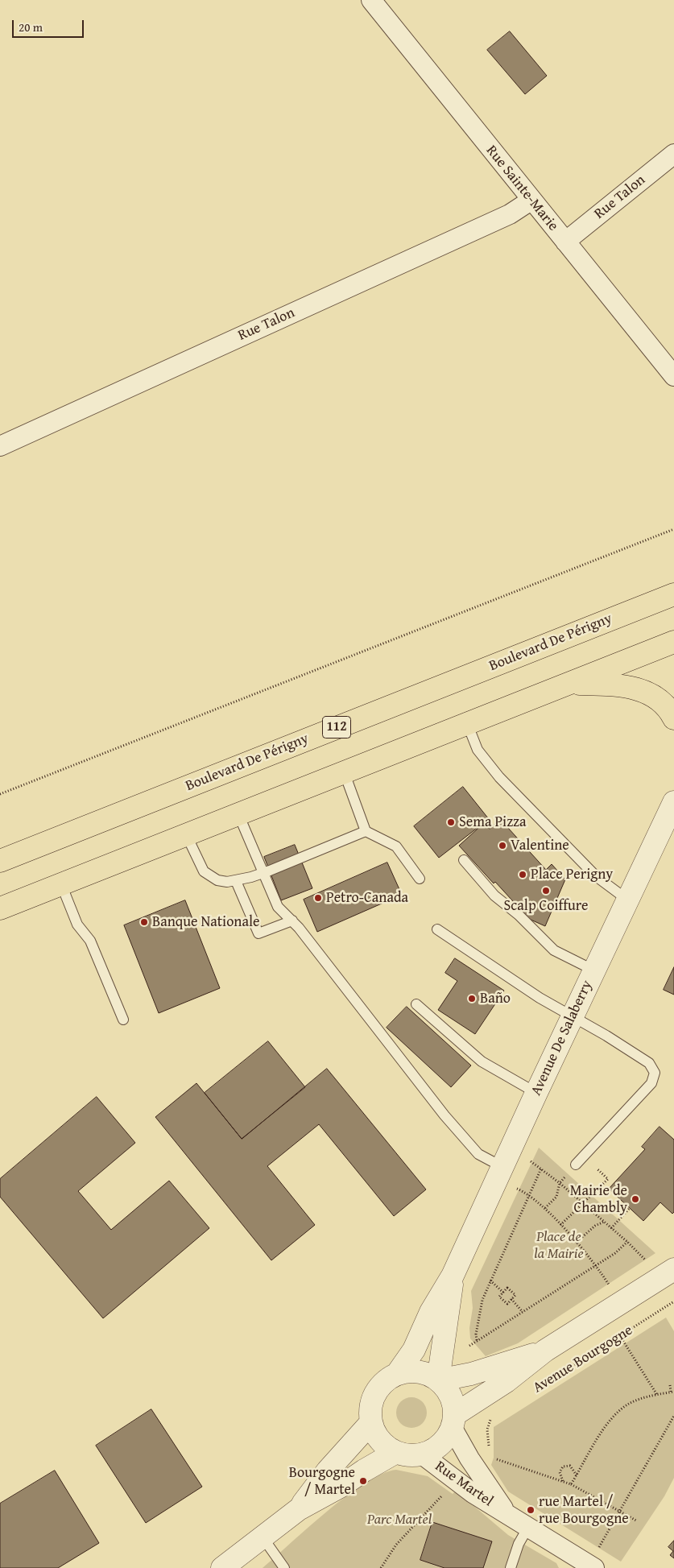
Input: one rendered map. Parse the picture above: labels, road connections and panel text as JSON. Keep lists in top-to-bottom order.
{
  "streets": {
    "main road": ["Boulevard De Périgny", "112"],
    "street": [
      "Rue Sainte-Marie",
      "Rue Talon",
      "Avenue De Salaberry",
      "Avenue Bourgogne",
      "Rue Martel"
    ]
  },
  "crossings": [
    ["Rue Sainte-Marie", "Rue Talon"],
    ["Avenue De Salaberry", "Avenue Bourgogne"],
    ["Avenue De Salaberry", "Rue Martel"],
    ["Avenue Bourgogne", "Rue Martel"]
  ],
  "parks": ["Place de la Mairie", "Parc Martel"],
  "places": [
    "Sema Pizza",
    "Valentine",
    "Place Perigny",
    "Scalp Coiffure",
    "Petro-Canada",
    "Banque Nationale",
    "Baño",
    "Mairie de Chambly",
    "Bourgogne / Martel",
    "rue Martel / rue Bourgogne"
  ],
  "scale_bar": "20 m"
}
